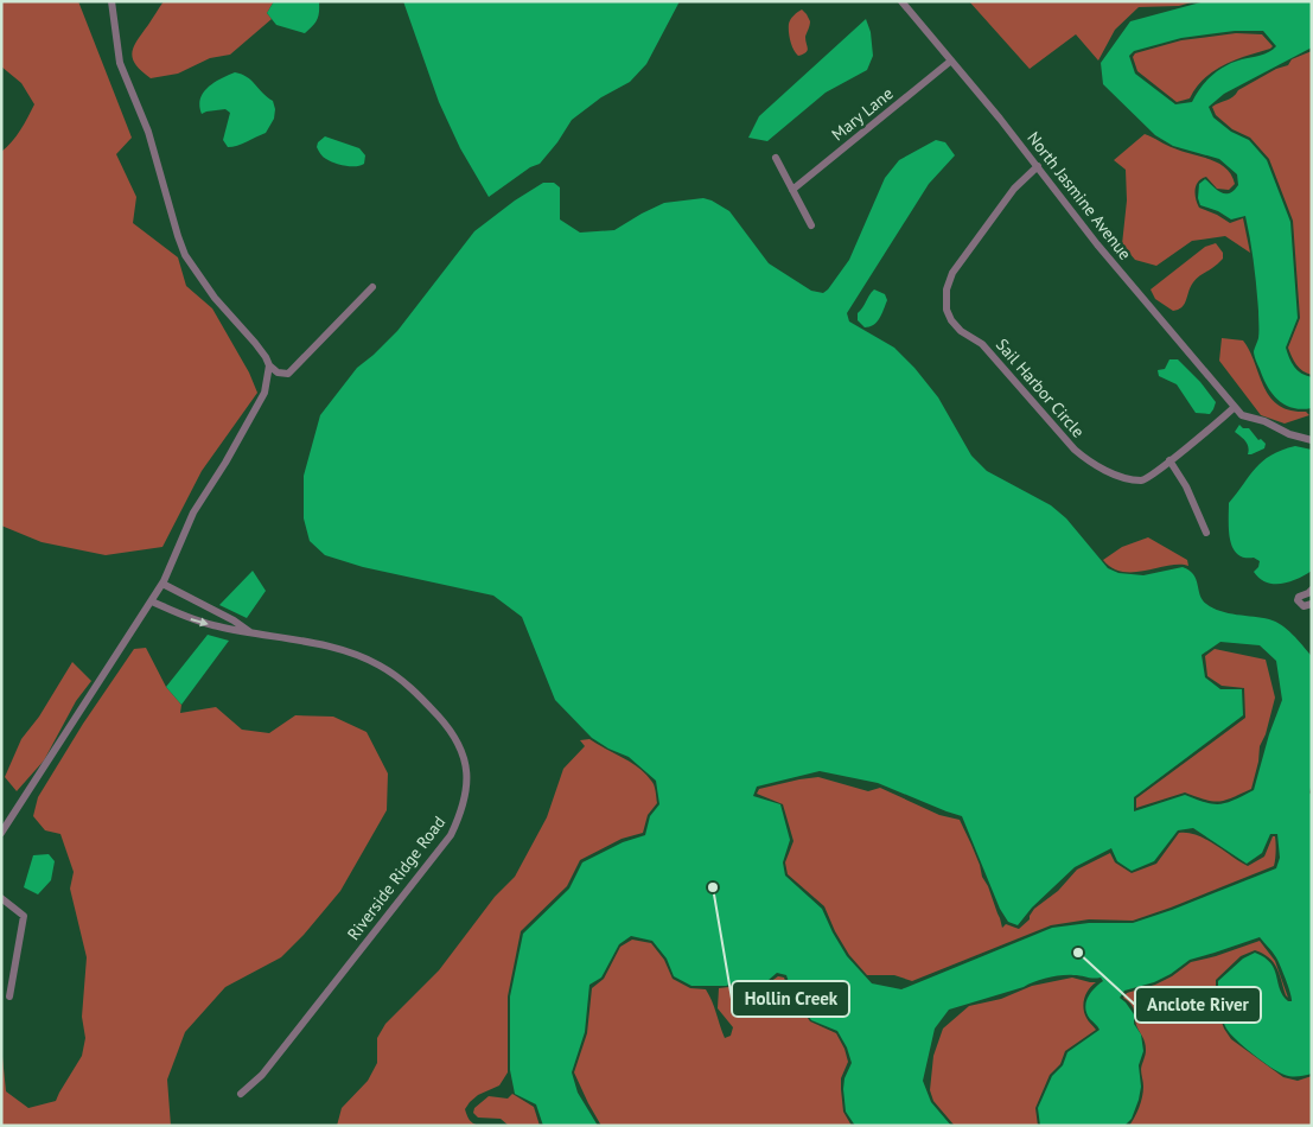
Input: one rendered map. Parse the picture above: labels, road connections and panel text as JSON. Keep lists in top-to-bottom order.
{
  "streets": {
    "street": [
      "Mary Lane",
      "North Jasmine Avenue",
      "Sail Harbor Circle",
      "Riverside Ridge Road"
    ]
  },
  "crossings": [
    ["Mary Lane", "North Jasmine Avenue"],
    ["North Jasmine Avenue", "Sail Harbor Circle"]
  ],
  "places": ["Hollin Creek", "Anclote River"]
}
